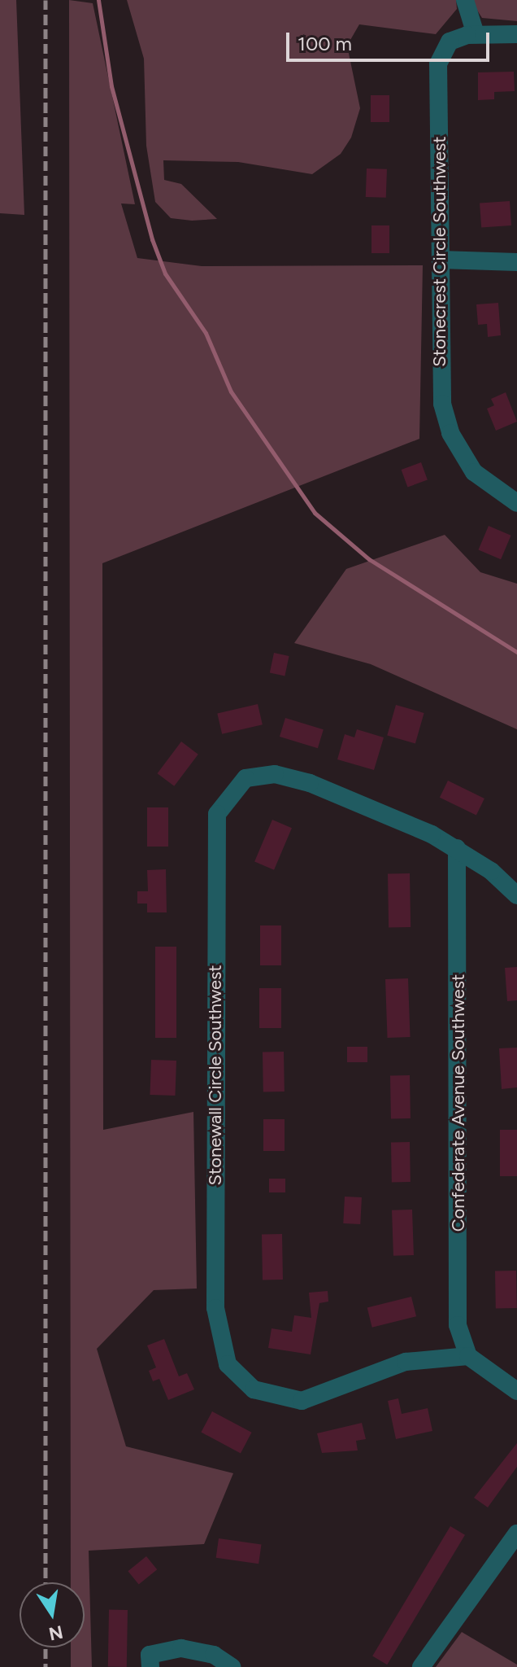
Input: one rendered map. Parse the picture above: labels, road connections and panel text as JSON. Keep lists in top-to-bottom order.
{
  "streets": {
    "street": ["Stonecrest Circle Southwest", "Stonewall Circle Southwest", "Confederate Avenue Southwest"]
  },
  "crossings": [
    ["Stonewall Circle Southwest", "Confederate Avenue Southwest"]
  ],
  "scale_bar": "100 m",
  "north": "bottom"
}
